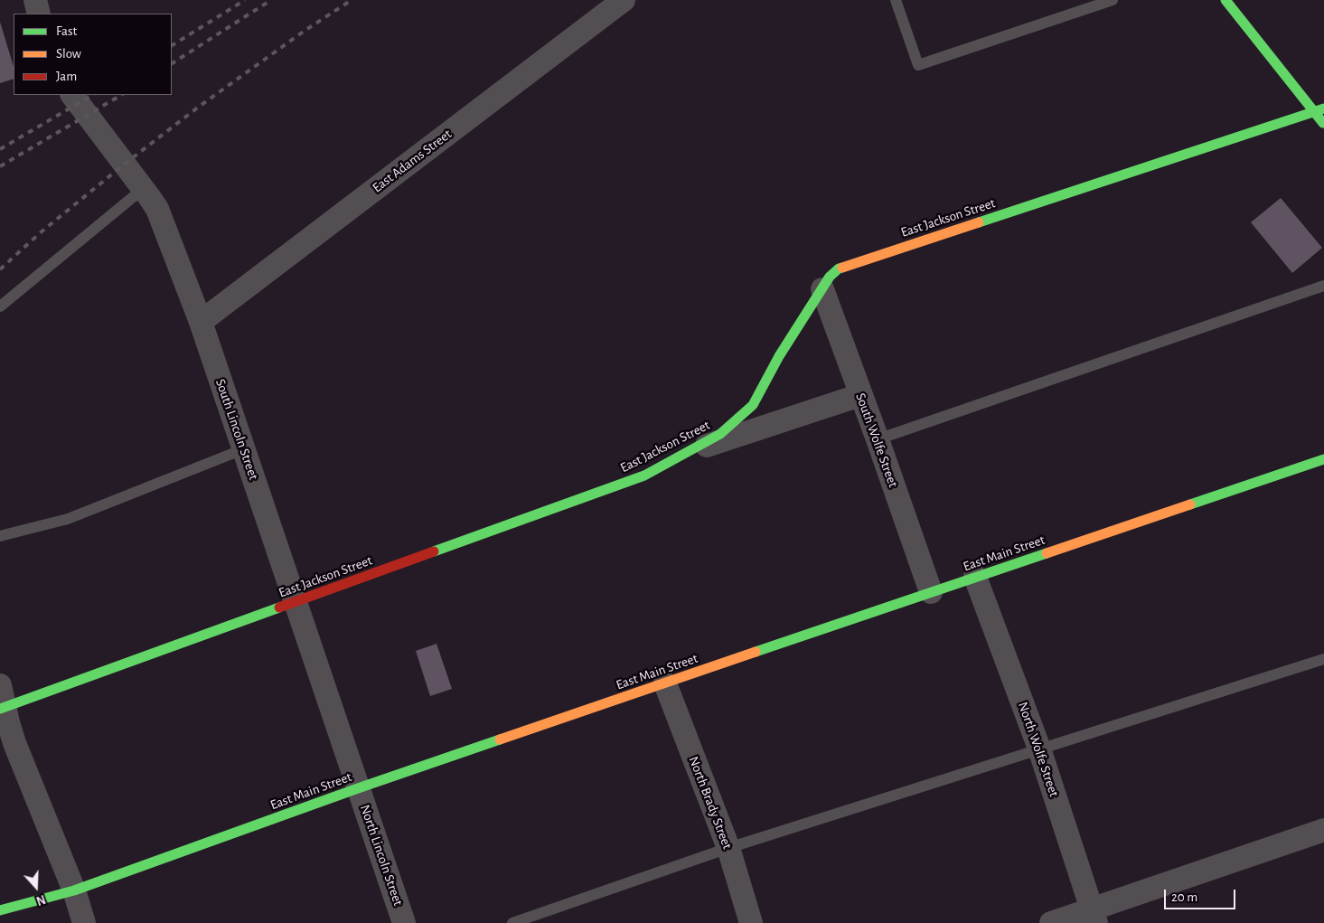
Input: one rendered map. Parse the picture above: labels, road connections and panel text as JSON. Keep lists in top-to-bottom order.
{
  "streets": {
    "main road": ["East Jackson Street", "East Main Street"],
    "street": [
      "East Adams Street",
      "South Lincoln Street",
      "South Wolfe Street",
      "North Wolfe Street",
      "North Brady Street",
      "North Lincoln Street"
    ]
  },
  "crossings": [
    ["East Adams Street", "South Lincoln Street"],
    ["East Jackson Street", "South Lincoln Street"],
    ["East Jackson Street", "South Wolfe Street"],
    ["South Lincoln Street", "East Main Street"],
    ["South Lincoln Street", "North Lincoln Street"],
    ["South Wolfe Street", "East Main Street"],
    ["East Main Street", "North Wolfe Street"],
    ["East Main Street", "North Brady Street"],
    ["East Main Street", "North Lincoln Street"]
  ],
  "legend": ["Fast", "Slow", "Jam"],
  "scale_bar": "20 m",
  "north": "bottom"
}
